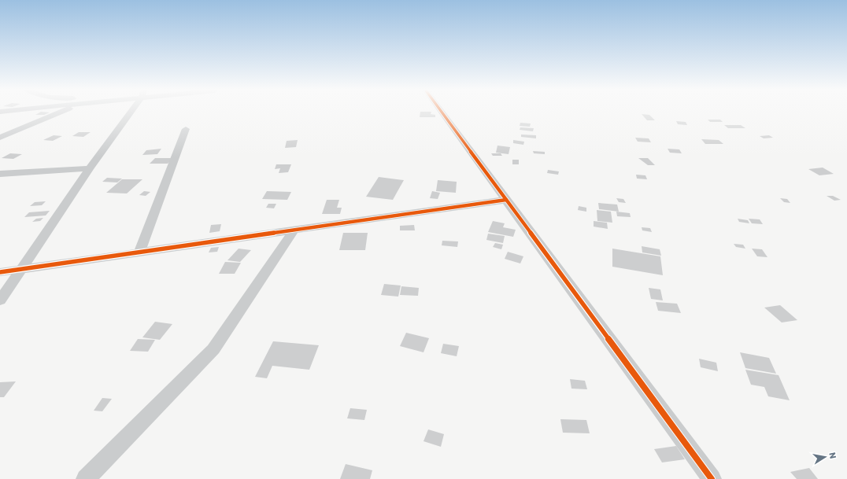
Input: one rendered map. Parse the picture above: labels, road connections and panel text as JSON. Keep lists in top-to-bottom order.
{
  "north": "right"
}
